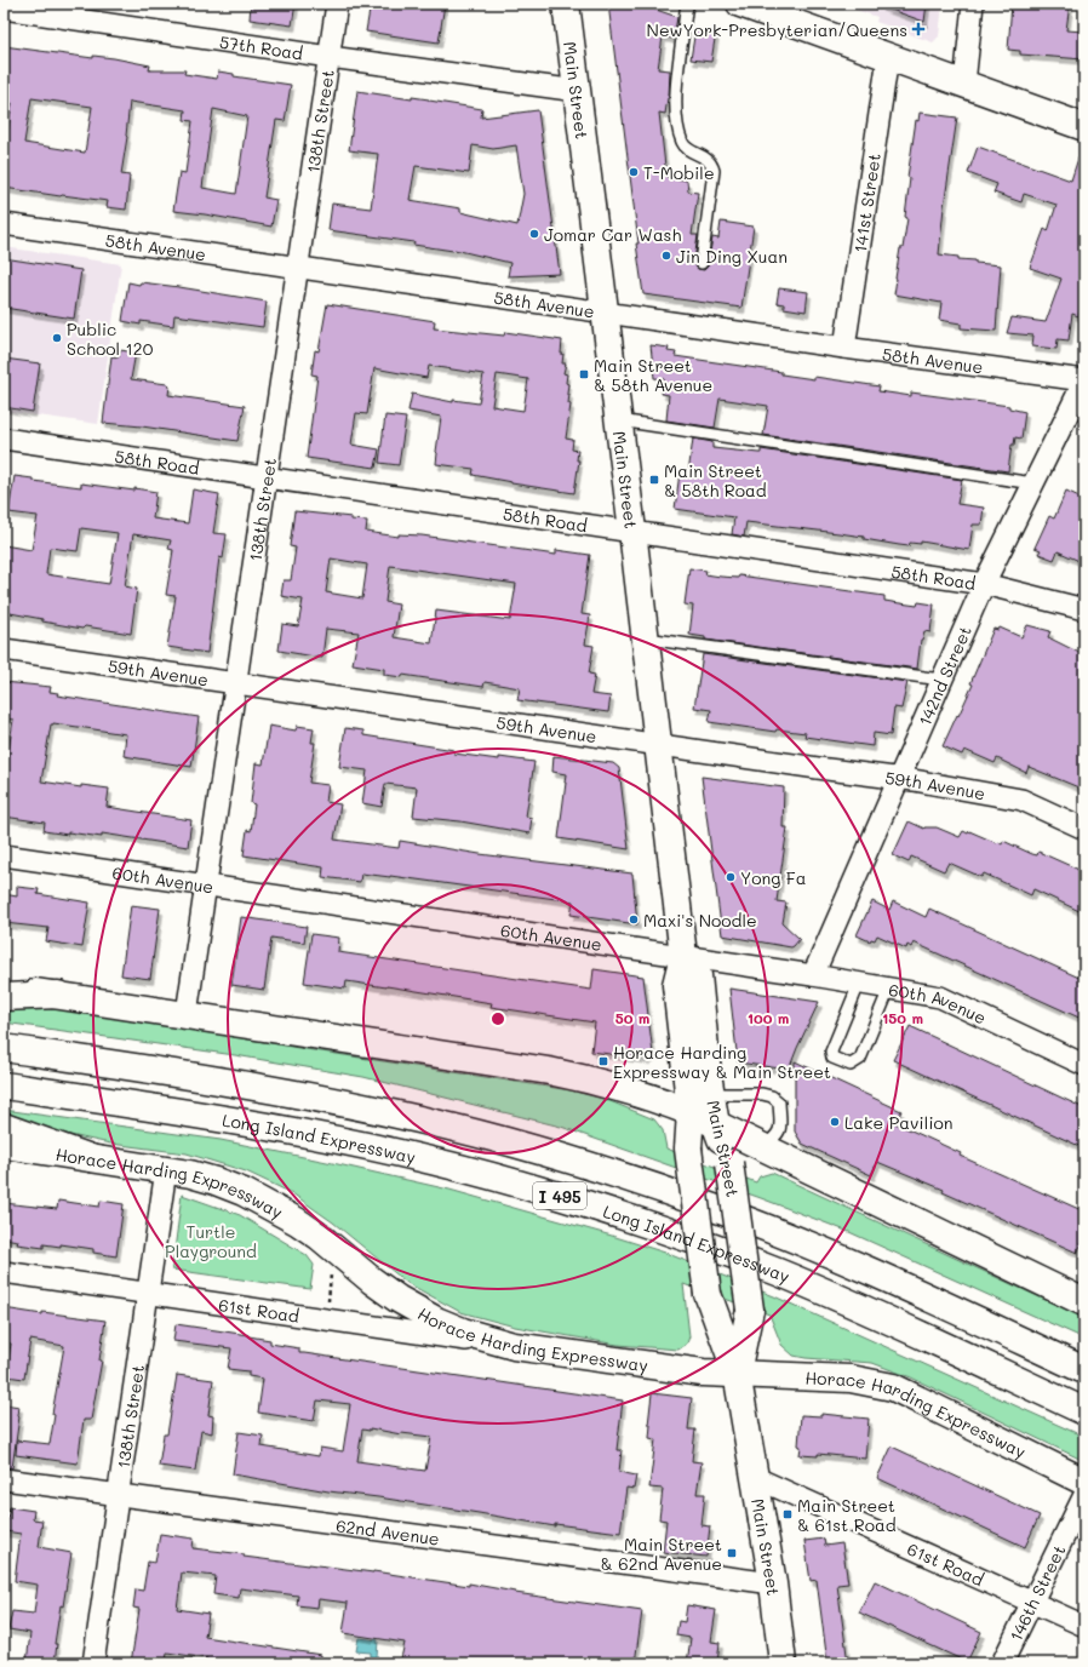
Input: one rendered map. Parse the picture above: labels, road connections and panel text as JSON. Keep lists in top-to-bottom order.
{
  "streets": {
    "main road": [
      "Main Street",
      "Long Island Expressway",
      "Horace Harding Expressway",
      "I 495"
    ],
    "street": [
      "57th Road",
      "138th Street",
      "141st Street",
      "58th Avenue",
      "58th Road",
      "59th Avenue",
      "142nd Street",
      "60th Avenue",
      "61st Road",
      "62nd Avenue",
      "146th Street"
    ]
  },
  "crossings": [
    ["57th Road", "Main Street"],
    ["57th Road", "138th Street"],
    ["Main Street", "58th Avenue"],
    ["Main Street", "58th Road"],
    ["Main Street", "59th Avenue"],
    ["Main Street", "60th Avenue"],
    ["Main Street", "Horace Harding Expressway"],
    ["Main Street", "61st Road"],
    ["Main Street", "62nd Avenue"],
    ["138th Street", "58th Avenue"],
    ["138th Street", "58th Road"],
    ["138th Street", "59th Avenue"],
    ["138th Street", "60th Avenue"],
    ["138th Street", "Horace Harding Expressway"],
    ["138th Street", "61st Road"],
    ["138th Street", "62nd Avenue"],
    ["141st Street", "58th Avenue"],
    ["58th Avenue", "142nd Street"],
    ["58th Road", "142nd Street"],
    ["59th Avenue", "142nd Street"],
    ["142nd Street", "60th Avenue"],
    ["Horace Harding Expressway", "61st Road"],
    ["61st Road", "146th Street"]
  ],
  "parks": ["Turtle Playground"],
  "places": {
    "health": ["NewYork-Presbyterian/Queens"],
    "other": [
      "T-Mobile",
      "Jomar Car Wash",
      "Jin Ding Xuan",
      "Public School 120",
      "Yong Fa",
      "Maxi's Noodle",
      "Lake Pavilion"
    ],
    "transit": [
      "Main Street & 58th Avenue",
      "Main Street & 58th Road",
      "Horace Harding Expressway & Main Street",
      "Main Street & 61st Road",
      "Main Street & 62nd Avenue"
    ]
  },
  "rings": ["50 m", "100 m", "150 m"]
}
